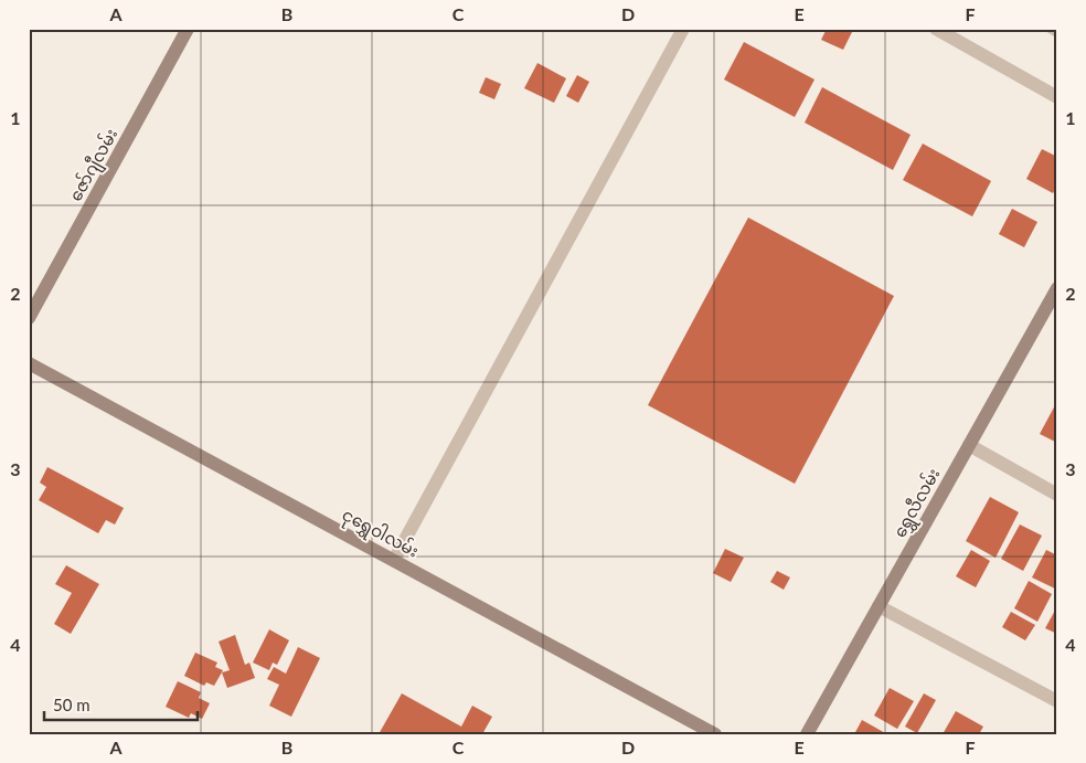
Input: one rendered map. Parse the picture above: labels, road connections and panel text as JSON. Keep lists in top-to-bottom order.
{
  "streets": {
    "street": ["ဇော်ဂျီလမ်း", "ရွှေလီလမ်း", "ငုရွှေဝါလမ်း"]
  },
  "scale_bar": "50 m",
  "grid": {
    "columns": [
      "A",
      "B",
      "C",
      "D",
      "E",
      "F"
    ],
    "rows": [
      "1",
      "2",
      "3",
      "4"
    ]
  }
}
